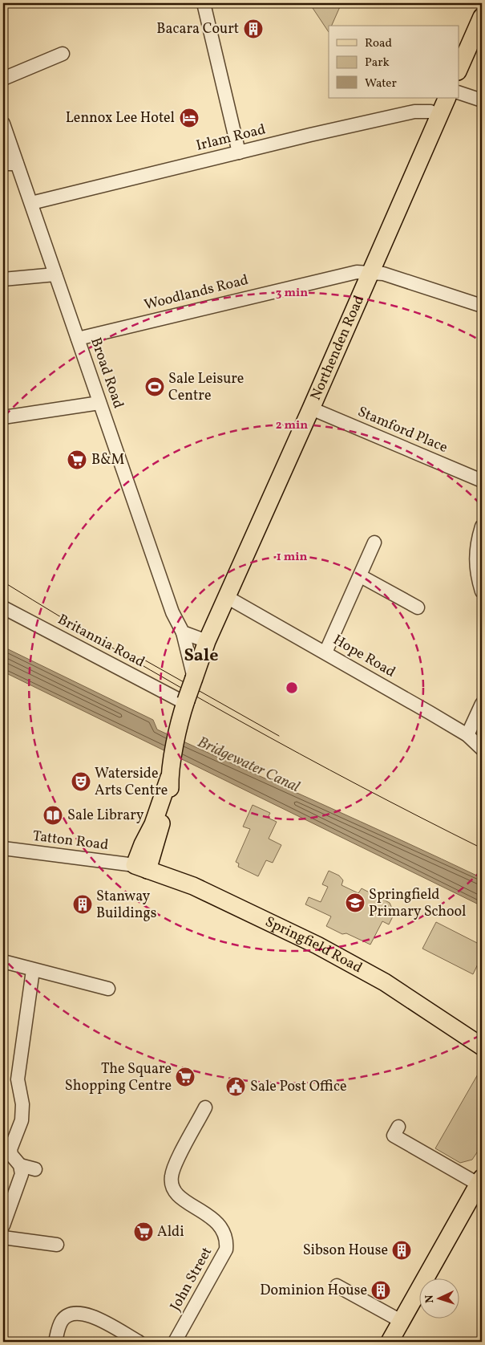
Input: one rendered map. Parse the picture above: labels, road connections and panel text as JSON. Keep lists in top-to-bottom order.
{
  "streets": {
    "main road": ["Northenden Road", "Springfield Road"],
    "street": [
      "Irlam Road",
      "Woodlands Road",
      "Broad Road",
      "Stamford Place",
      "Britannia Road",
      "Hope Road",
      "Tatton Road",
      "John Street"
    ]
  },
  "crossings": [
    ["Irlam Road", "Northenden Road"],
    ["Irlam Road", "Broad Road"],
    ["Woodlands Road", "Northenden Road"],
    ["Woodlands Road", "Broad Road"],
    ["Northenden Road", "Broad Road"],
    ["Northenden Road", "Stamford Place"],
    ["Northenden Road", "Britannia Road"],
    ["Northenden Road", "Hope Road"],
    ["Tatton Road", "Springfield Road"]
  ],
  "districts": ["Sale"],
  "water": ["Bridgewater Canal"],
  "places": {
    "building": [
      "Bacara Court",
      "Stanway Buildings",
      "Sibson House",
      "Dominion House"
    ],
    "hotel": ["Lennox Lee Hotel"],
    "sports": ["Sale Leisure Centre"],
    "supermarket": ["B&M", "The Square Shopping Centre", "Aldi"],
    "theatre": ["Waterside Arts Centre"],
    "library": ["Sale Library"],
    "school or university": ["Springfield Primary School"],
    "public building": ["Sale Post Office"]
  },
  "legend": ["Road", "Park", "Water"],
  "north": "left",
  "rings": ["3 min", "2 min", "1 min"]
}
